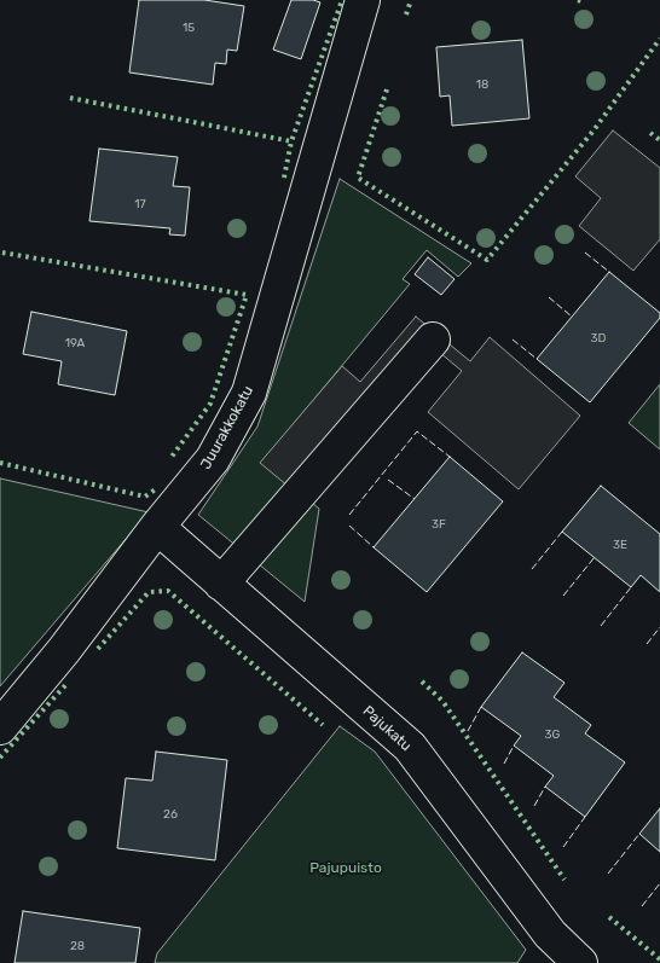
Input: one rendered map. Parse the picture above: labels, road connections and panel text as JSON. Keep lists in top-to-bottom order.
{
  "streets": {
    "street": ["Juurakkokatu", "Pajukatu"]
  },
  "crossings": [
    ["Juurakkokatu", "Pajukatu"]
  ],
  "parks": ["Pajupuisto"],
  "house_numbers": [
    "15",
    "18",
    "17",
    "3D",
    "19A",
    "3F",
    "3E",
    "3G",
    "26",
    "28"
  ]
}
